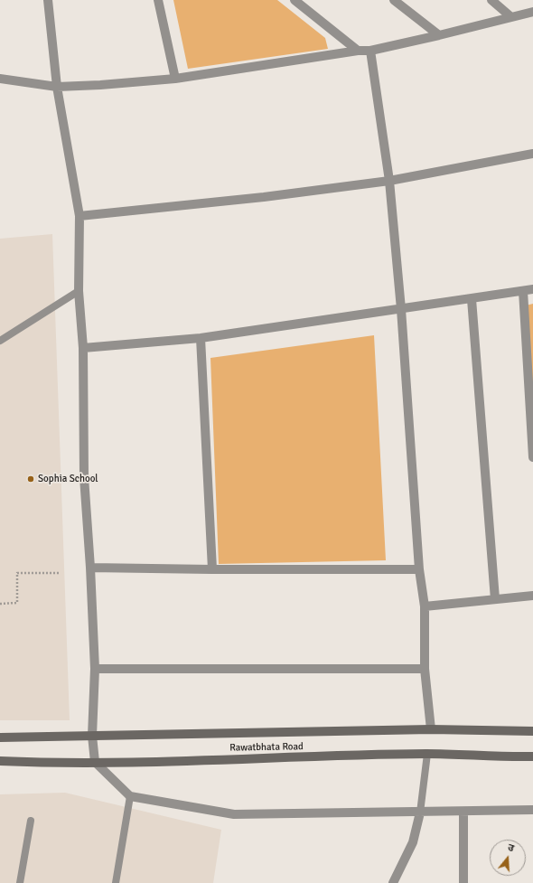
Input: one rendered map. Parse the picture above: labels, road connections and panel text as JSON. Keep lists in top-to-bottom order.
{
  "streets": {
    "main road": ["Rawatbhata Road"]
  },
  "places": ["Sophia School"],
  "north": "top"
}
